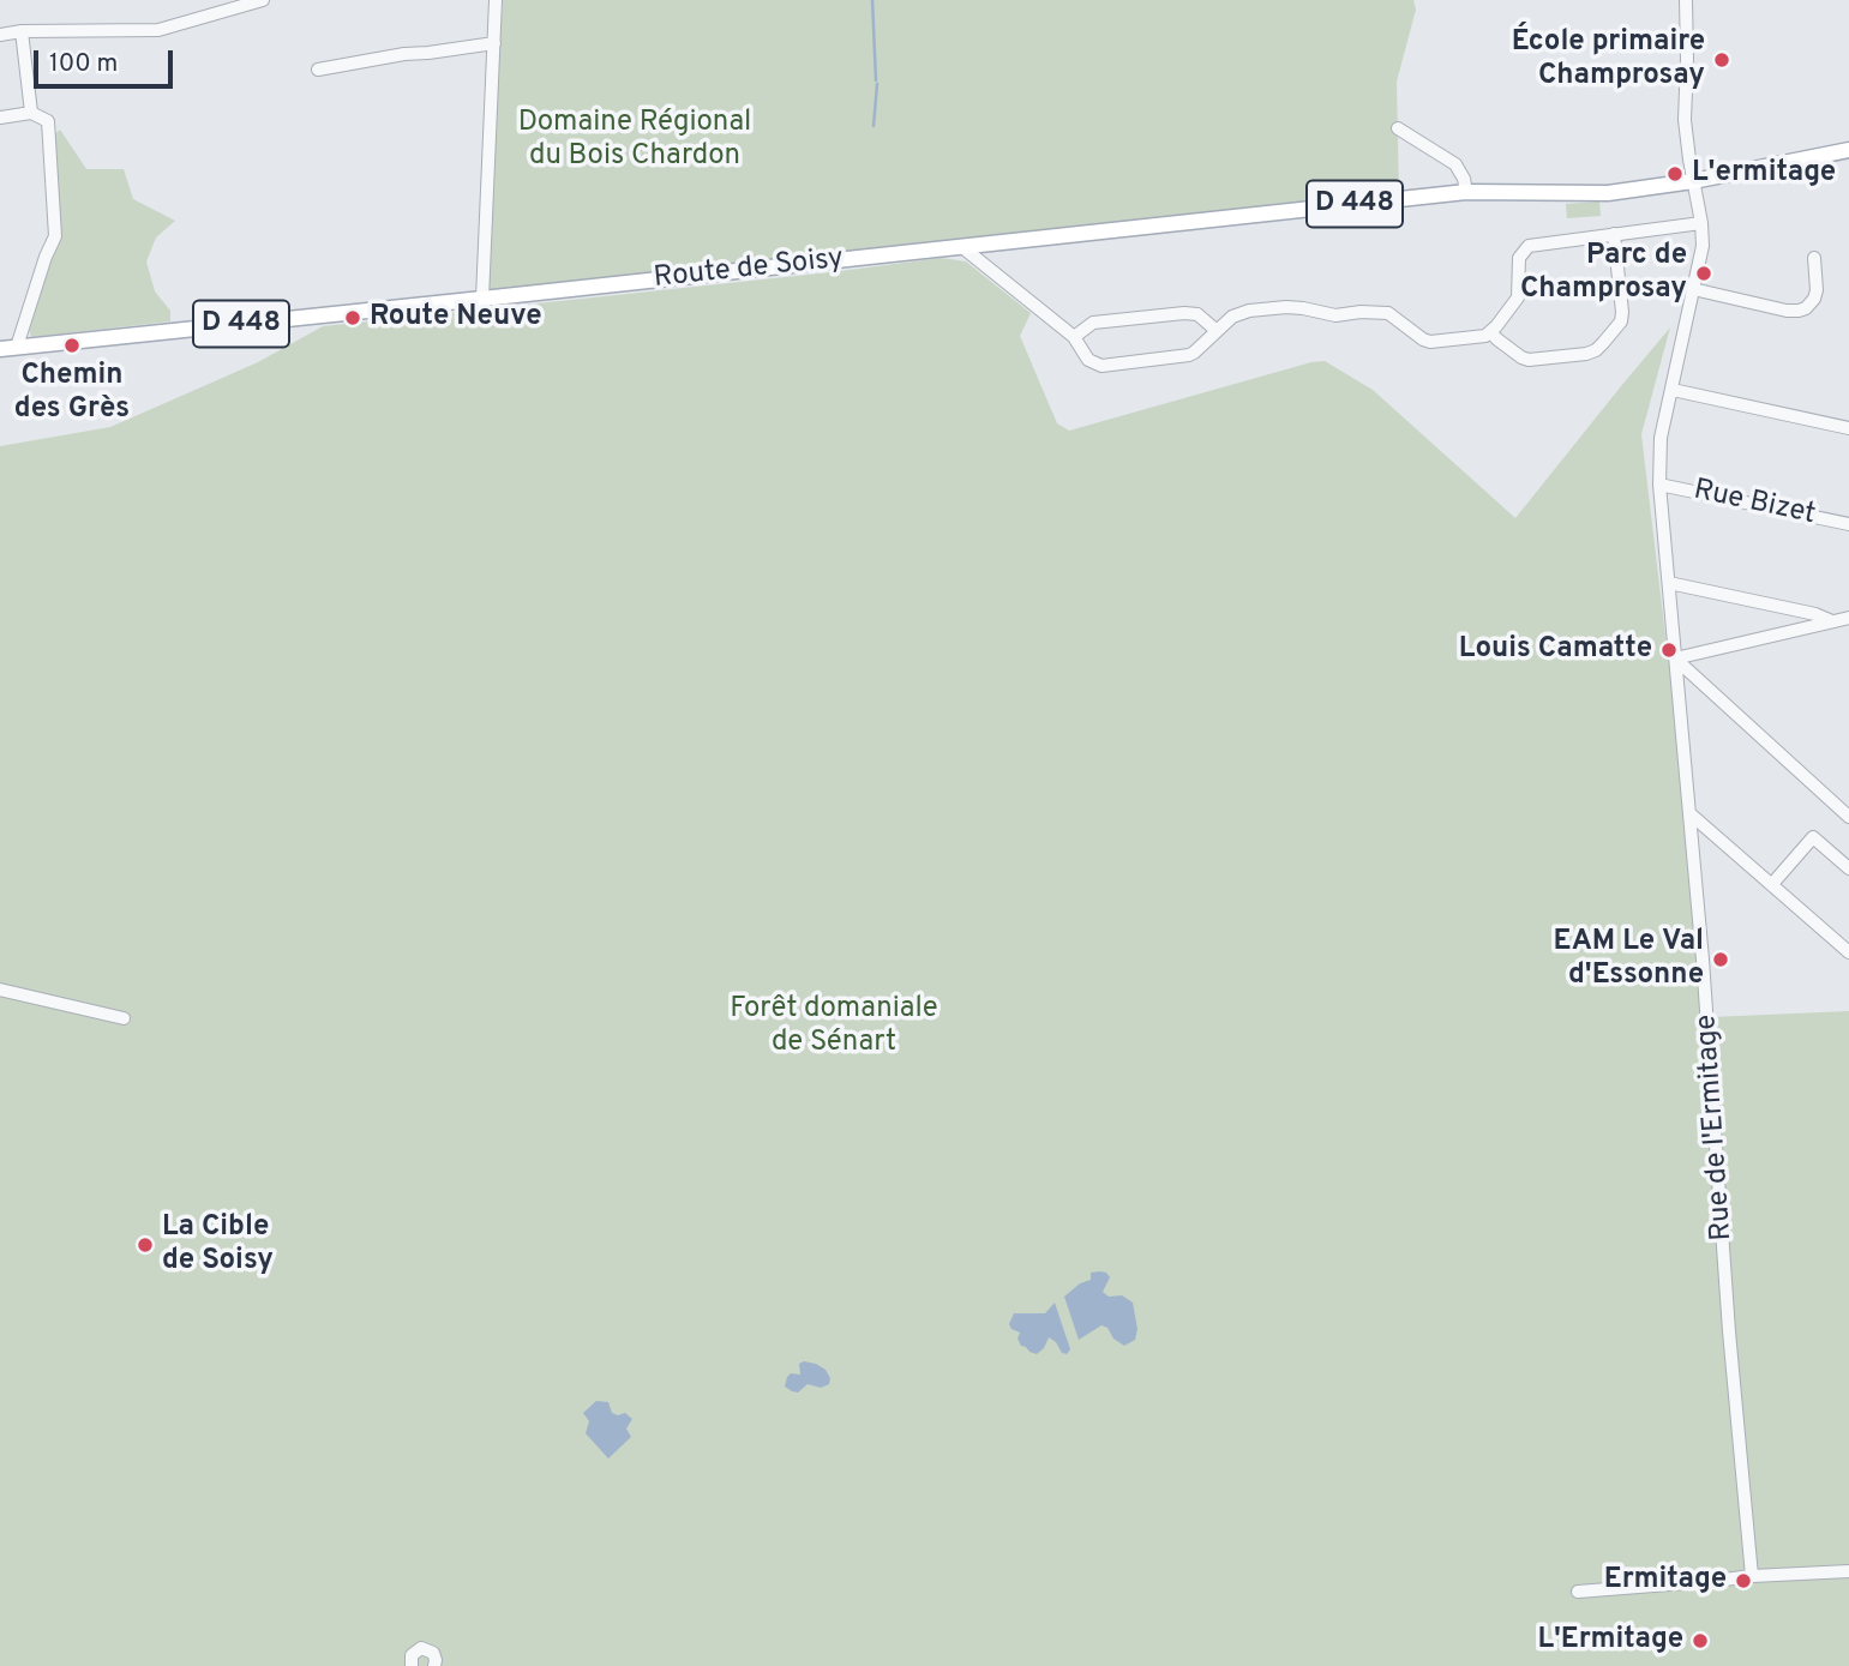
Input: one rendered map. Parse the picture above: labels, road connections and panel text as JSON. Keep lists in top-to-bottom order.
{
  "streets": {
    "main road": ["D 448", "Route de Soisy"],
    "street": ["Rue Bizet", "Rue de l'Ermitage"]
  },
  "crossings": [
    ["D 448", "Route de Soisy"],
    ["D 448", "Rue de l'Ermitage"],
    ["Rue Bizet", "Rue de l'Ermitage"]
  ],
  "parks": ["Domaine Régional du Bois Chardon", "Forêt domaniale de Sénart"],
  "places": [
    "École primaire Champrosay",
    "L'ermitage",
    "Parc de Champrosay",
    "Route Neuve",
    "Chemin des Grès",
    "Louis Camatte",
    "EAM Le Val d'Essonne",
    "La Cible de Soisy",
    "Ermitage",
    "L'Ermitage"
  ],
  "scale_bar": "100 m"
}
